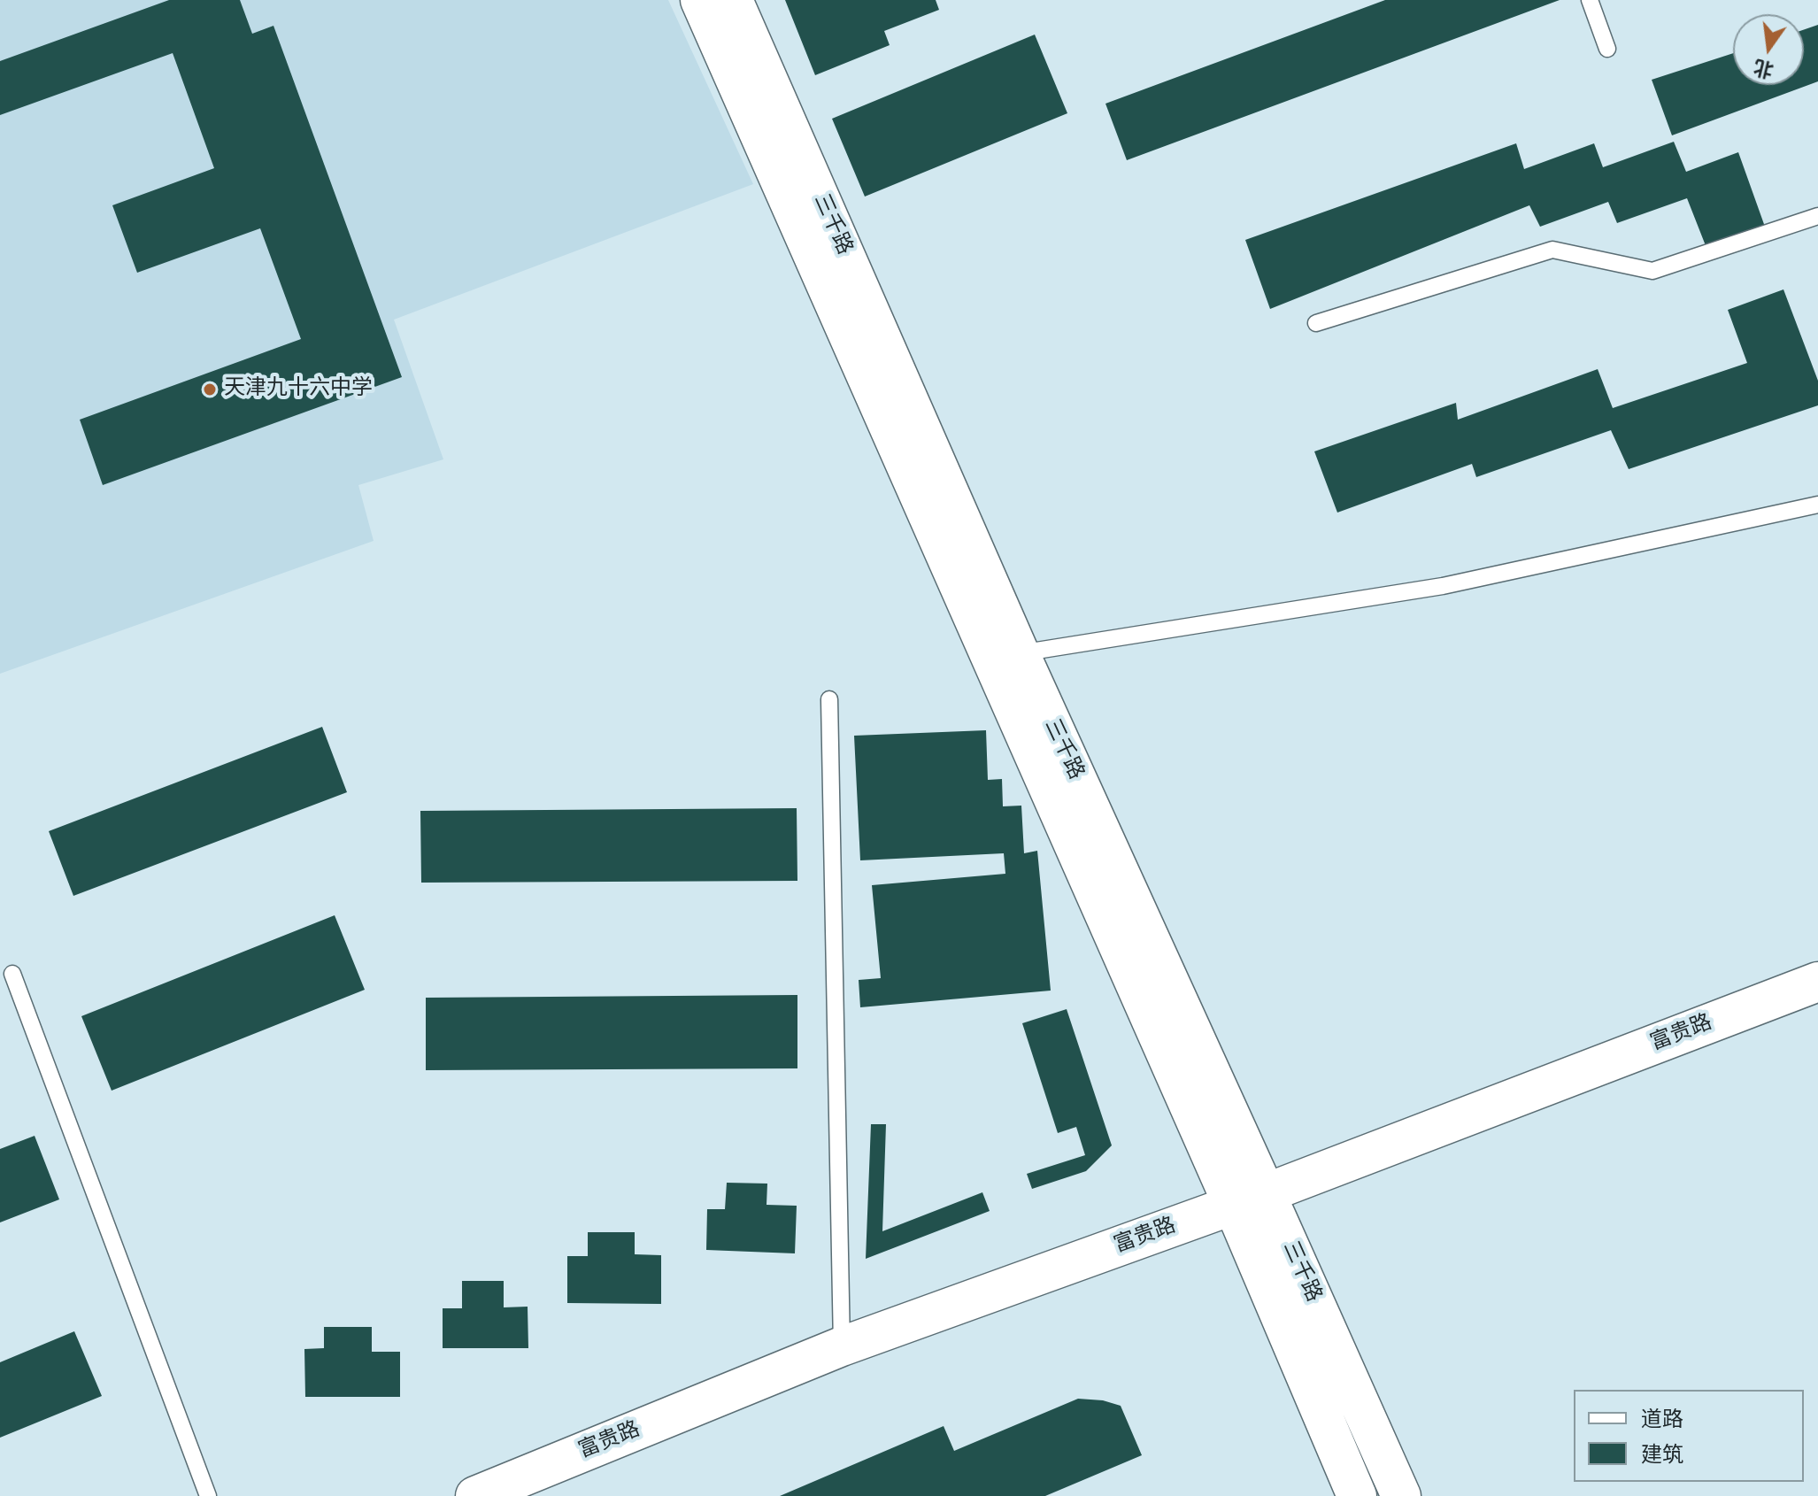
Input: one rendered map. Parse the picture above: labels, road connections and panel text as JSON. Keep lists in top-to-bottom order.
{
  "streets": {
    "street": ["三千路", "富贵路"]
  },
  "crossings": [
    ["三千路", "富贵路"]
  ],
  "places": ["天津九十六中学"],
  "legend": ["道路", "建筑"],
  "north": "bottom"
}
